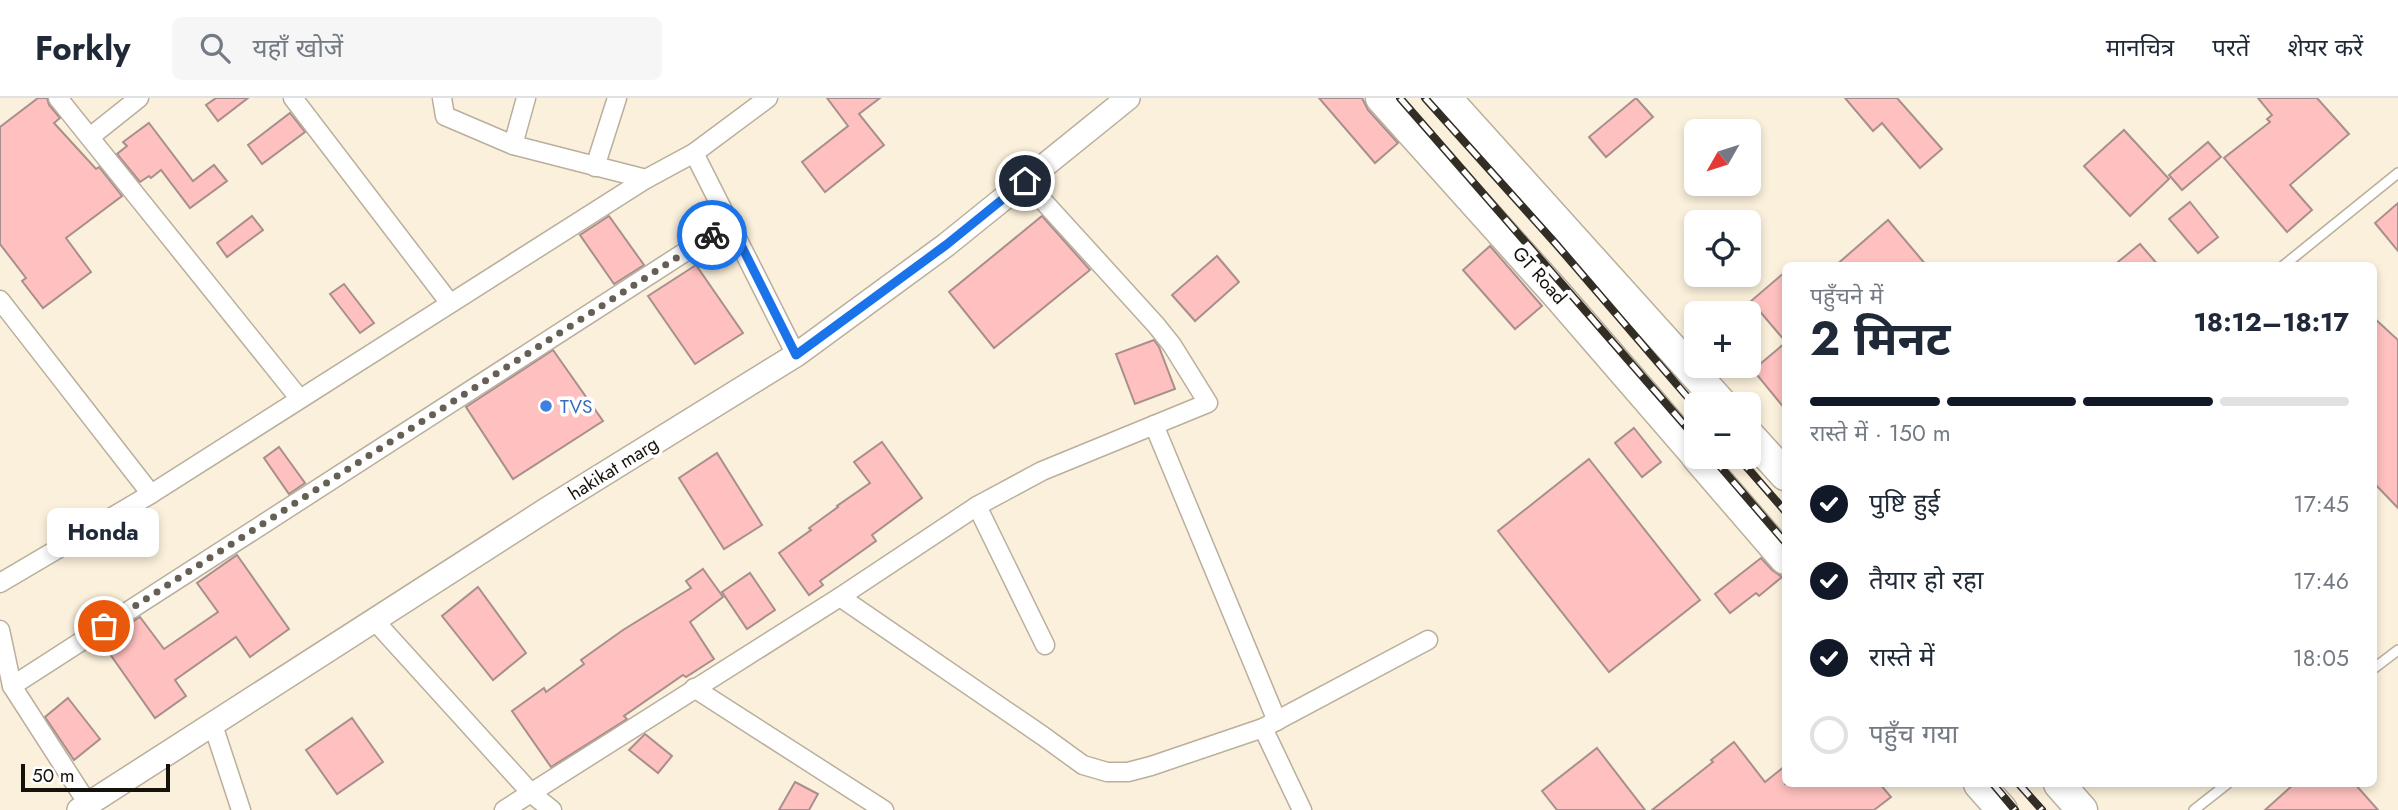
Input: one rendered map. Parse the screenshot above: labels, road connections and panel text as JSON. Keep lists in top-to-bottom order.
{
  "streets": {
    "highway": ["GT Road"],
    "street": ["hakikat marg"]
  },
  "places": ["TVS", "Honda"],
  "scale_bar": "50 m",
  "north": "bottom left",
  "page": {
    "header": "Forkly",
    "search": "यहाँ खोजें",
    "nav": ["मानचित्र", "परतें", "शेयर करें"],
    "map_buttons": ["+", "−"],
    "heading": ["2 मिनट", "पहुँचने में", "18:12–18:17"],
    "bar": "रास्ते में · 150 m",
    "list": [
      ["पुष्टि हुई", "17:45"],
      ["तैयार हो रहा", "17:46"],
      ["रास्ते में", "18:05"],
      "पहुँच गया"
    ],
    "bubble": "Honda",
    "scale": "50 m"
  }
}
